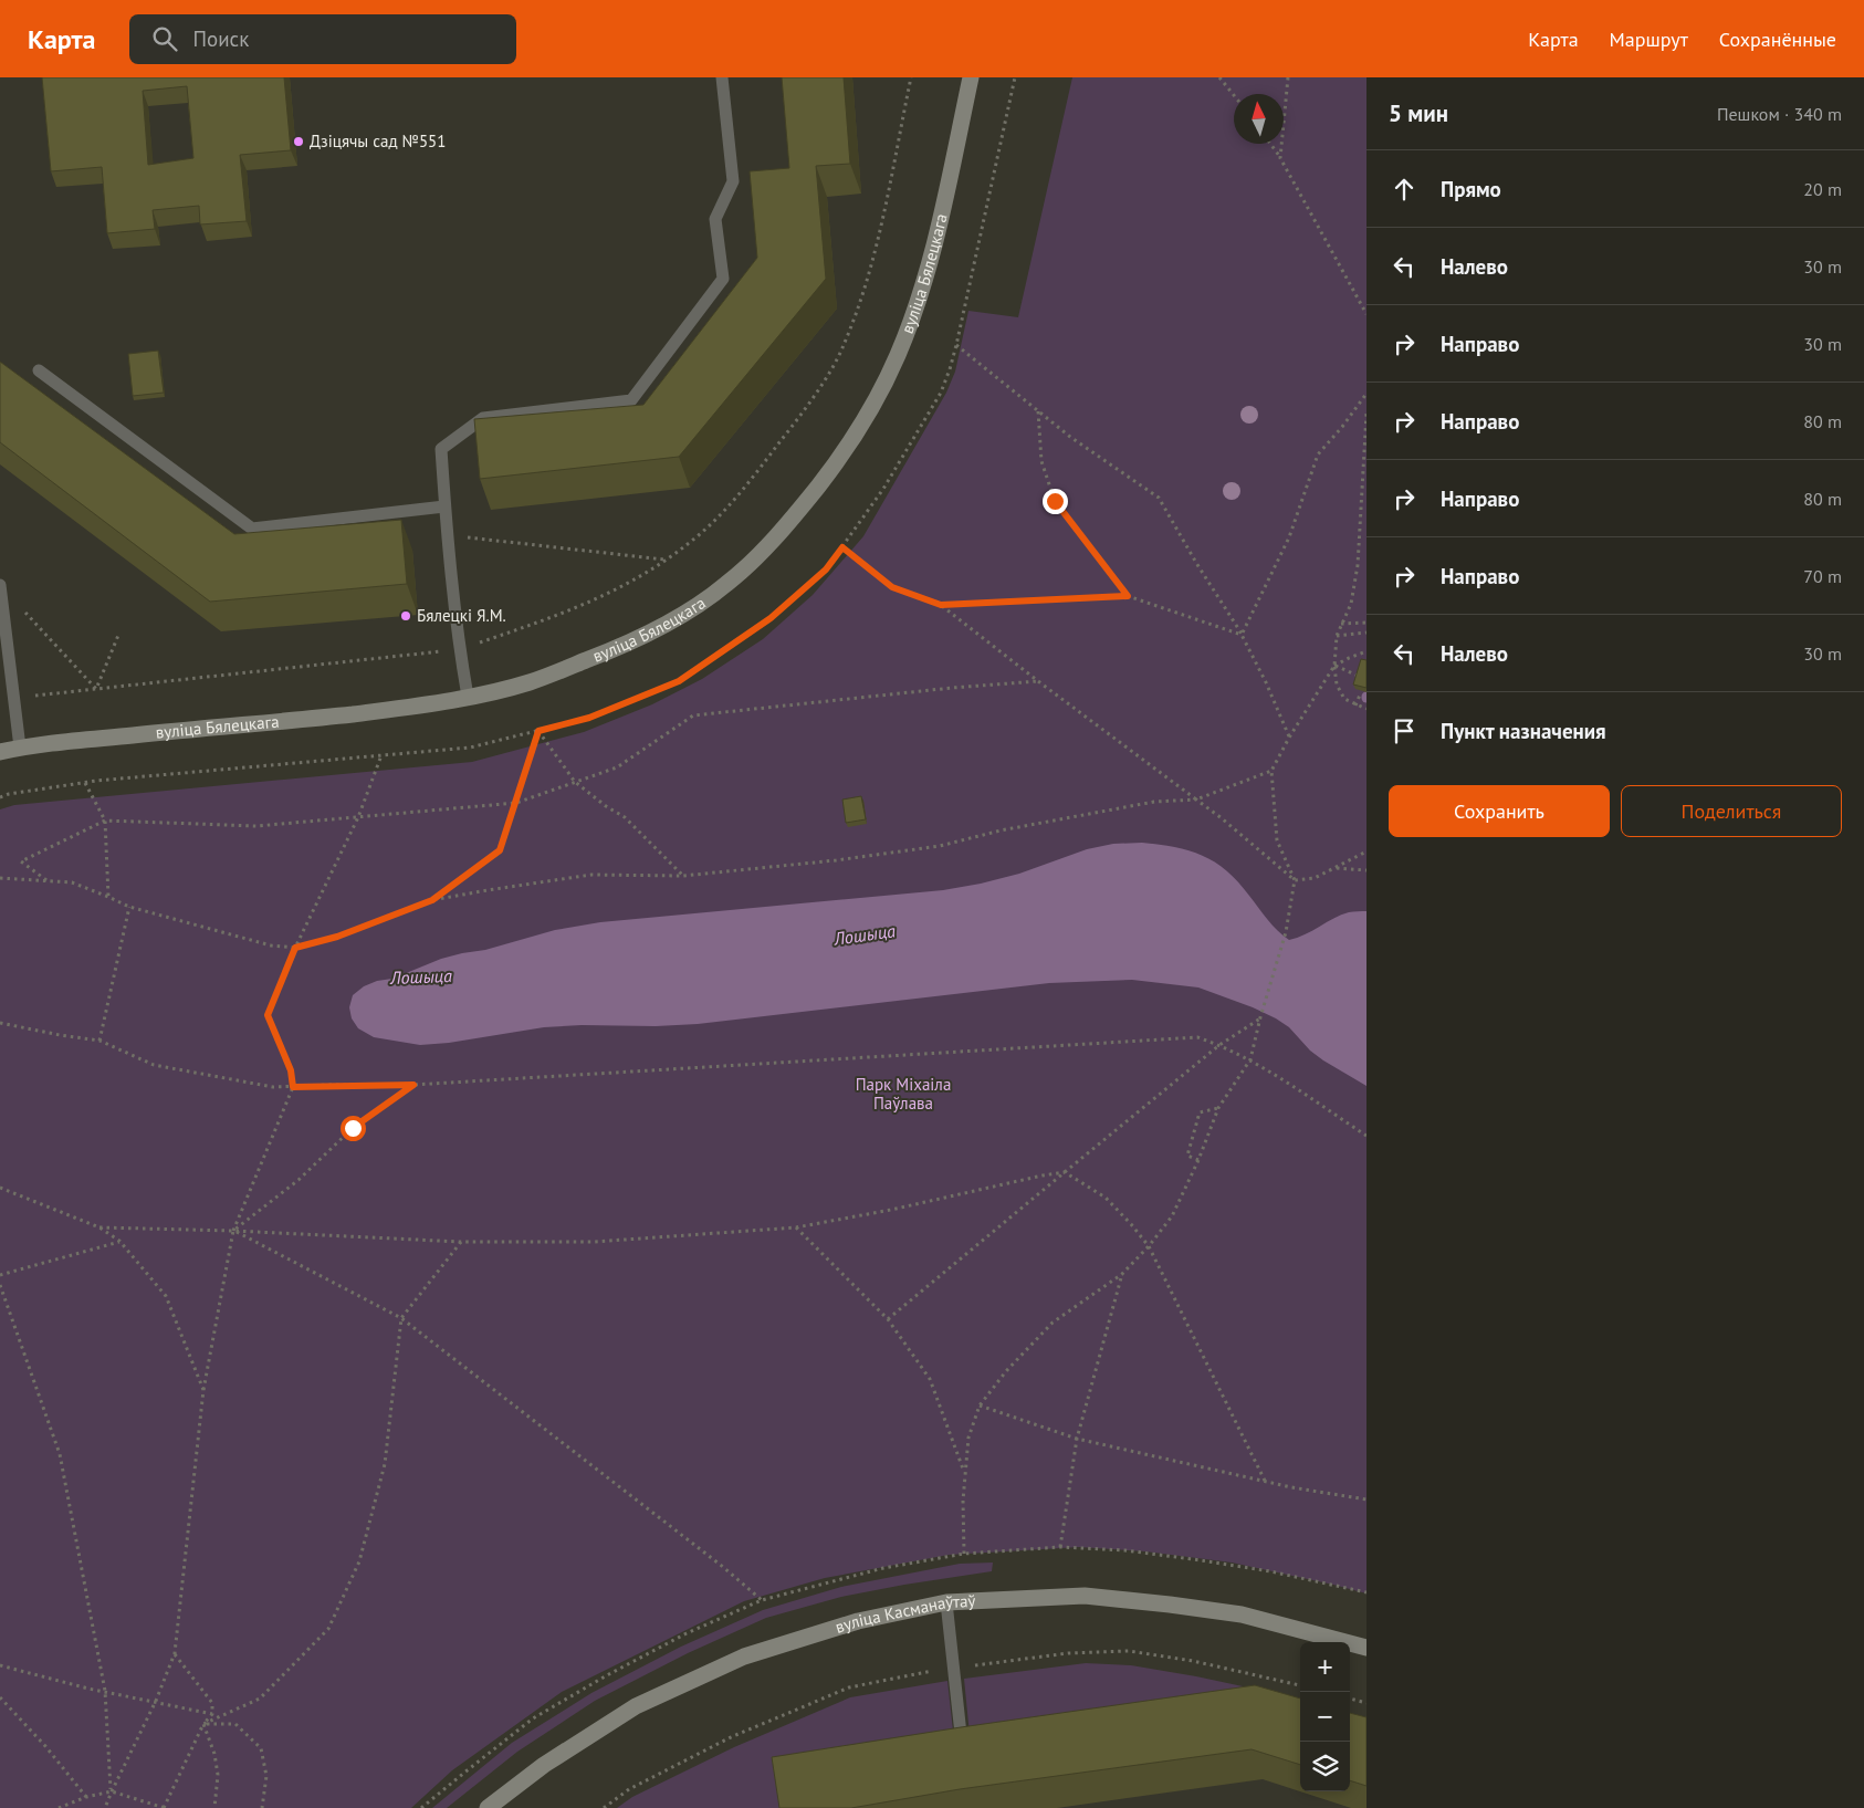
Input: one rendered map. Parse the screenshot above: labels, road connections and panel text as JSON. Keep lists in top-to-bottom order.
{
  "streets": {
    "street": ["вуліца Бялецкага", "вуліца Касманаўтаў"]
  },
  "water": ["Лошыца"],
  "parks": ["Парк Міхаіла Паўлава"],
  "places": ["Дзіцячы сад №551", "Бялецкі Я.М."],
  "north": "top",
  "page": {
    "header": "Карта",
    "search": "Поиск",
    "nav": ["Карта", "Маршрут", "Сохранённые"],
    "heading": ["5 мин", "Пешком · 340 m"],
    "list": [
      ["Прямо", "20 m"],
      ["Налево", "30 m"],
      ["Направо", "30 m"],
      ["Направо", "80 m"],
      ["Направо", "80 m"],
      ["Направо", "70 m"],
      ["Налево", "30 m"],
      "Пункт назначения"
    ],
    "buttons": ["Сохранить", "Поделиться"],
    "map_buttons": ["+", "−"]
  }
}
